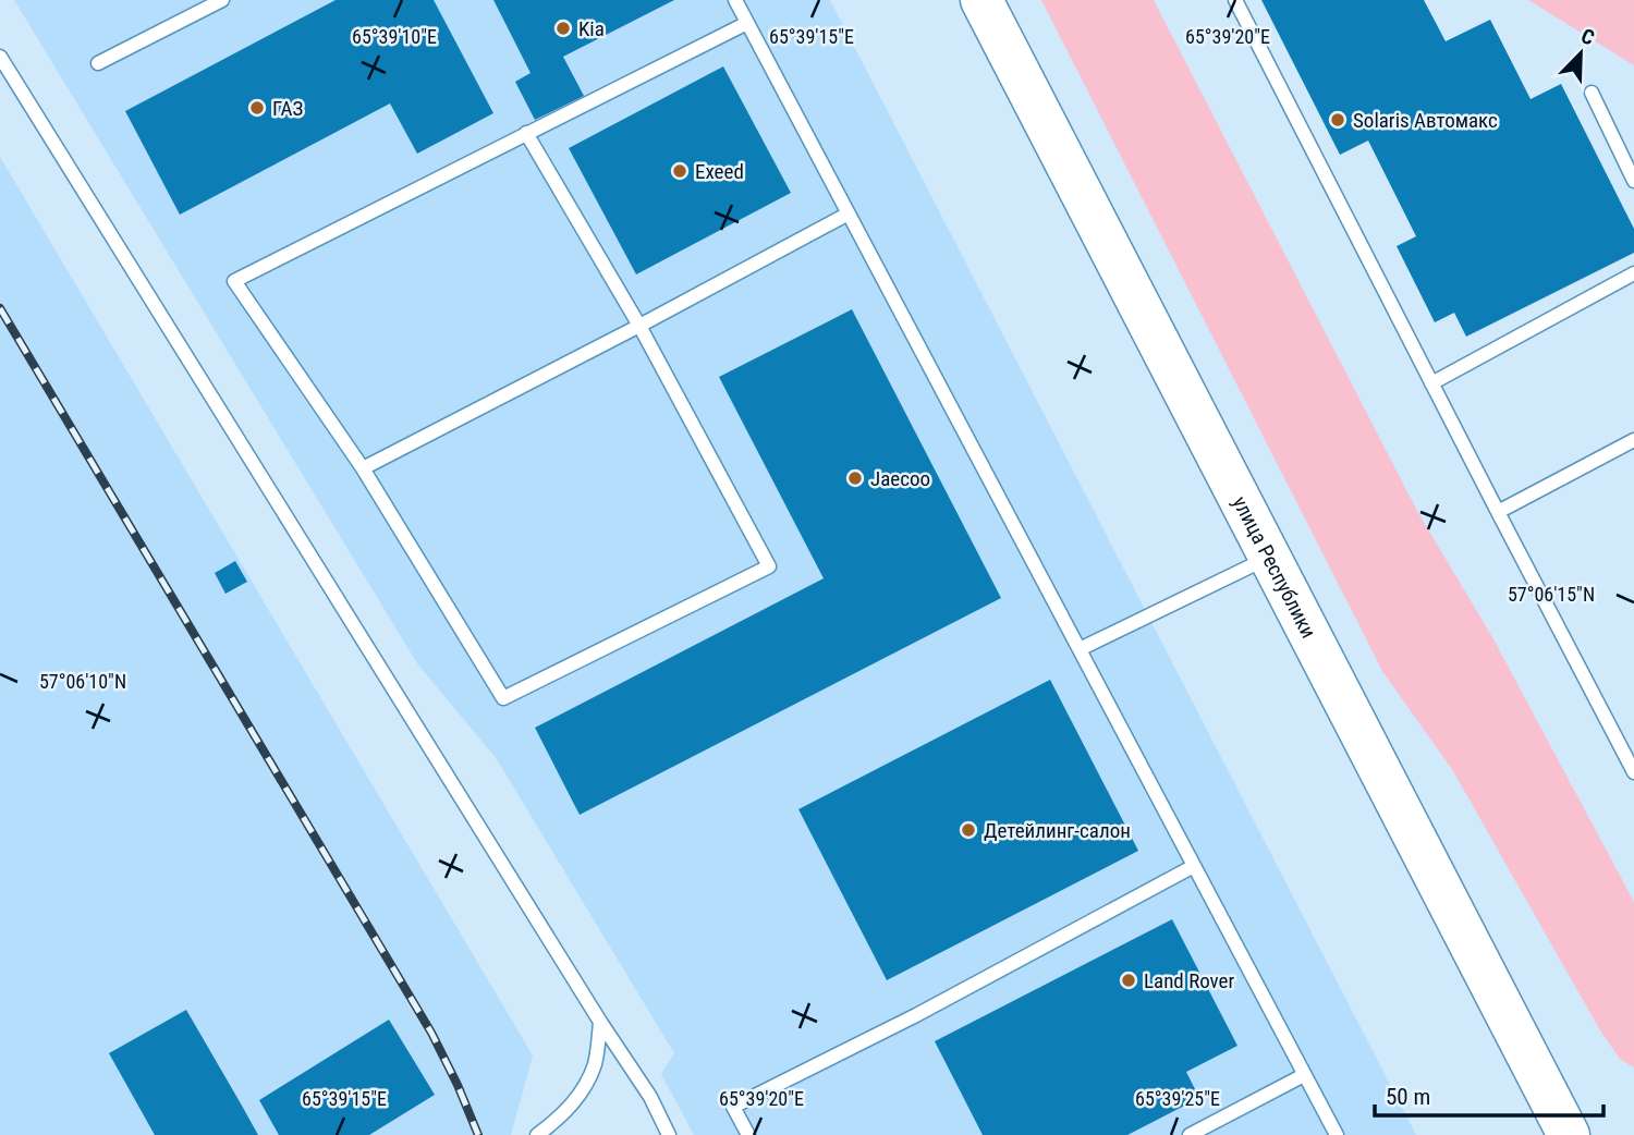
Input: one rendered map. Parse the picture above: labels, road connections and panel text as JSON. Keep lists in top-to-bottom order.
{
  "streets": {
    "main road": ["улица Республики"]
  },
  "places": [
    "Kia",
    "ГАЗ",
    "Solaris Автомакс",
    "Exeed",
    "Jaecoo",
    "Детейлинг-салон",
    "Land Rover"
  ],
  "scale_bar": "50 m",
  "north": "top right",
  "coordinates": [
    "65°39'10\"E",
    "65°39'15\"E",
    "65°39'20\"E",
    "57°06'15\"N",
    "57°06'10\"N",
    "65°39'25\"E"
  ]
}
